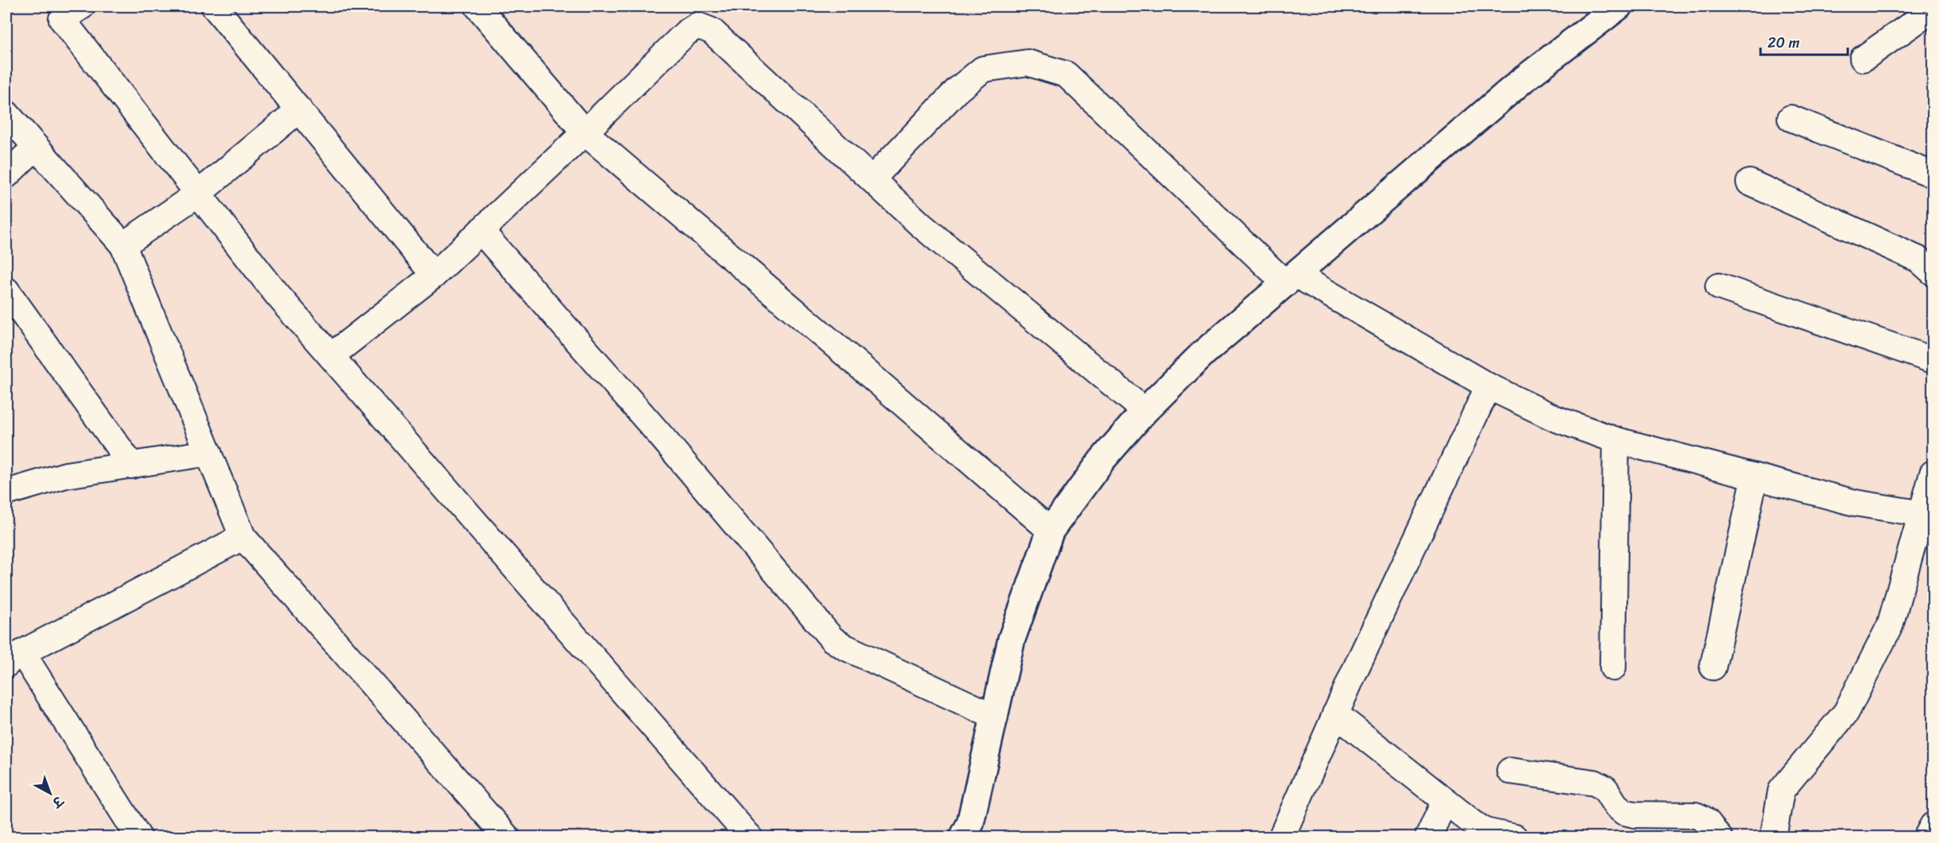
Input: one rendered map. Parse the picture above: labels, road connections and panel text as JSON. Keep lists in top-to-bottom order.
{
  "scale_bar": "20 m",
  "north": "bottom right"
}
